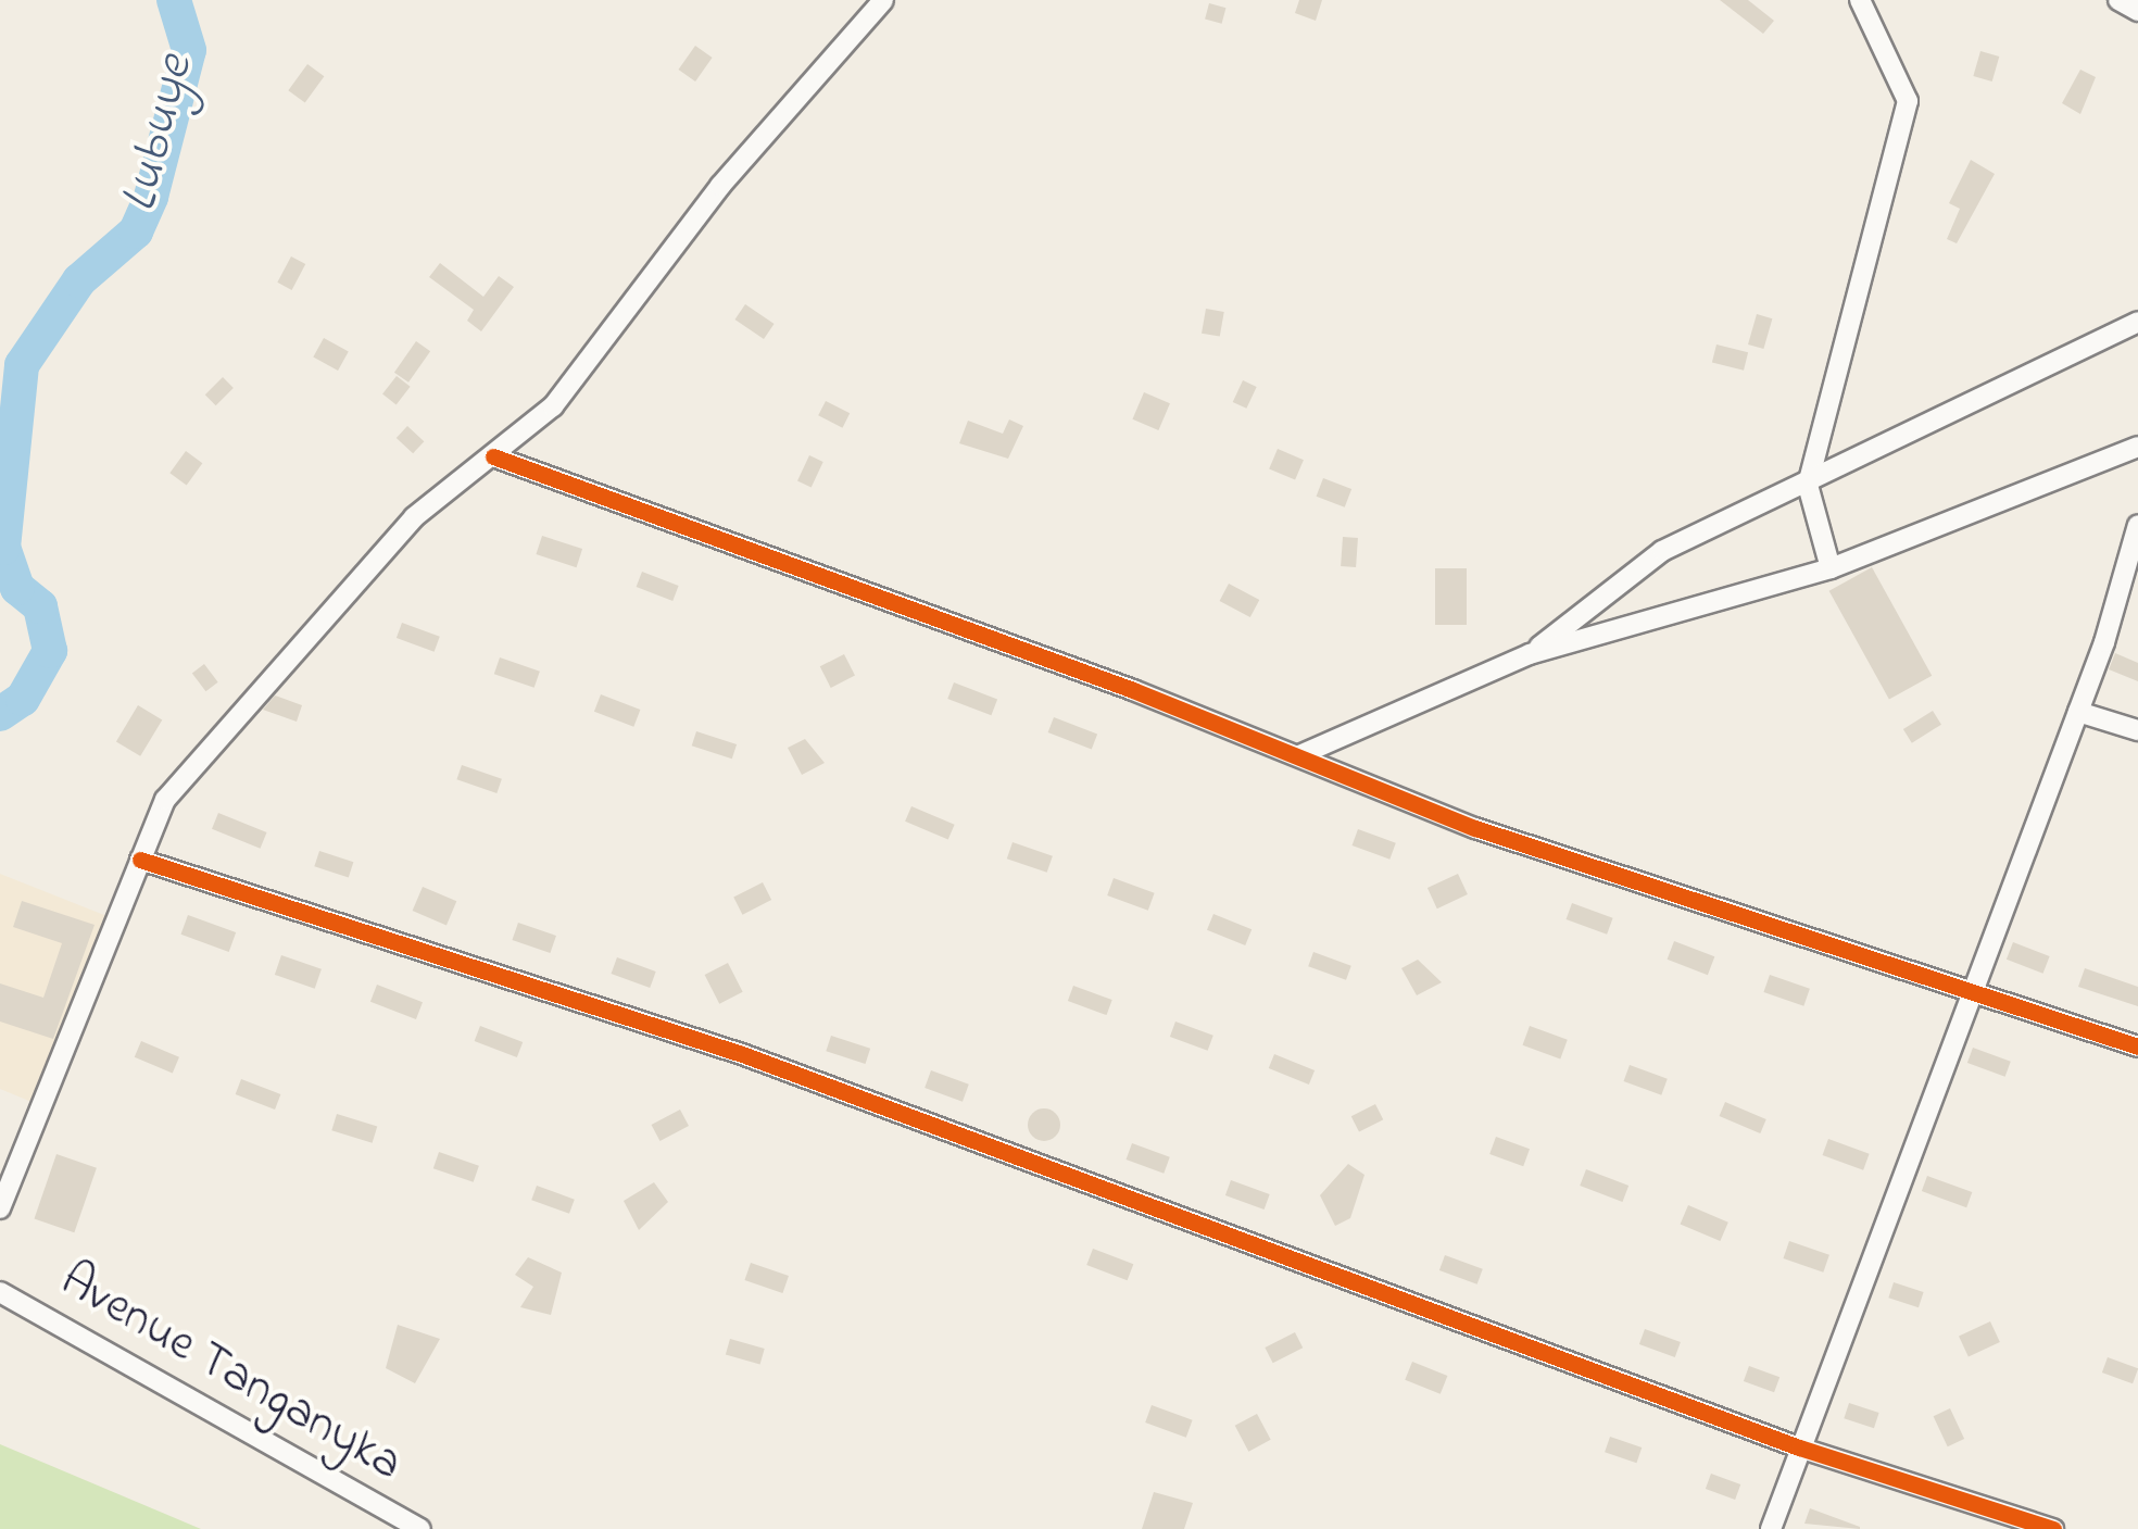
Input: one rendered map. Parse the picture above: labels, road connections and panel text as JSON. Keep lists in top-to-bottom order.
{
  "streets": {
    "street": ["Avenue Tanganyka"]
  },
  "water": ["Lubuye"]
}
